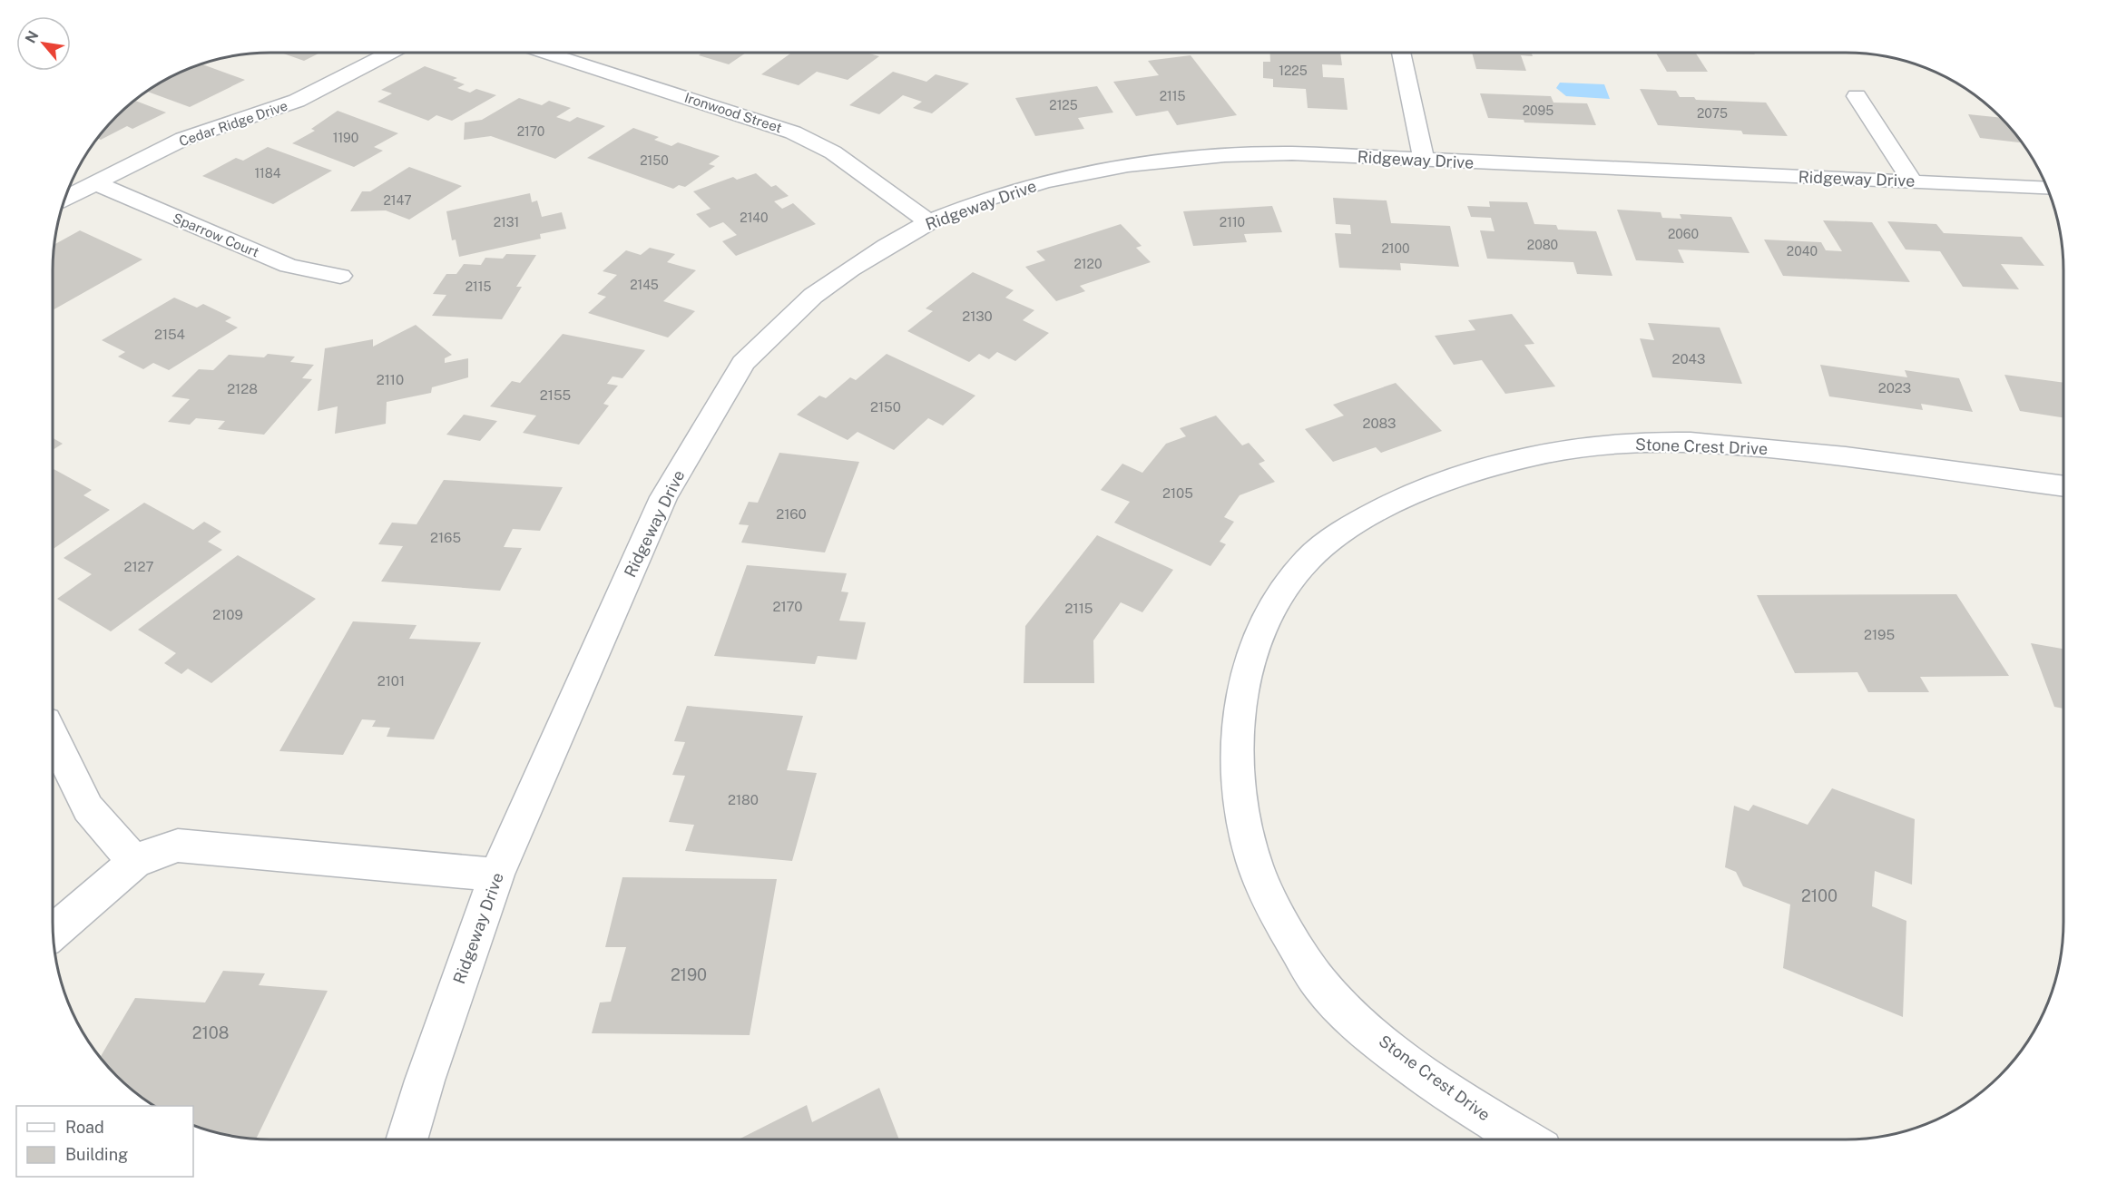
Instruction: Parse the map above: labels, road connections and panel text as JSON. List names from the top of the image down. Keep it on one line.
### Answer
{"streets":{"street":["Ironwood Street","Cedar Ridge Drive","Ridgeway Drive","Sparrow Court","Stone Crest Drive"]},"crossings":[["Ironwood Street","Ridgeway Drive"],["Cedar Ridge Drive","Sparrow Court"]],"house_numbers":["1225","2115","2125","2095","2075","2170","1190","2150","1184","2147","2140","2131","2110","2060","2080","2100","2040","2120","2145","2115","2130","2154","2043","2110","2023","2128","2155","2150","2083","2105","2160","2165","2127","2170","2115","2109","2195","2101","2180","2100","2190","2108"],"legend":["Road","Building"],"north":"top left"}
